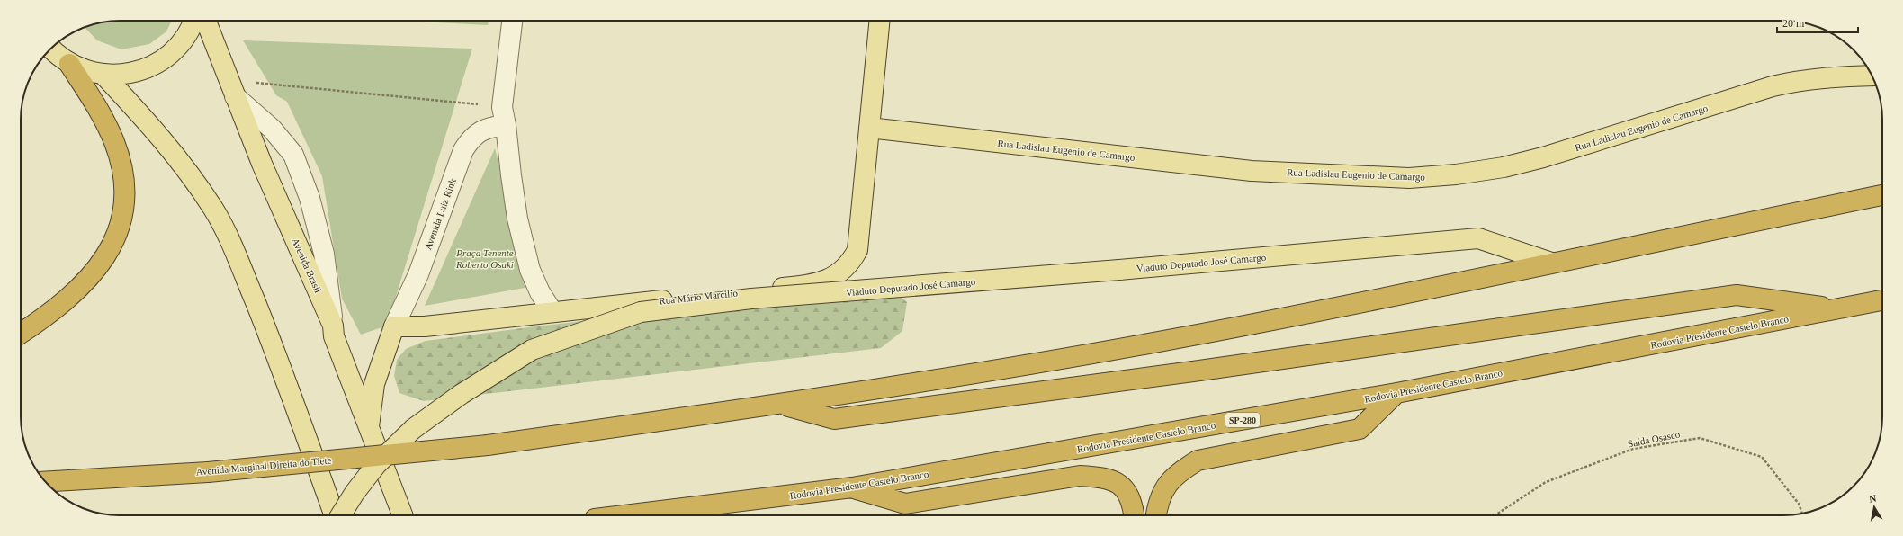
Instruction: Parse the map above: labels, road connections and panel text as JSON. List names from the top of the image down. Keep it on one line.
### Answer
{"streets":{"highway":["Rodovia Presidente Castelo Branco","SP-280","Avenida Marginal Direita do Tiete"],"main road":["Rua Ladislau Eugenio de Camargo","Viaduto Deputado José Camargo","Avenida Brasil","Rua Mário Marcilio"],"street":["Avenida Luiz Rink"],"path":["Saída Osasco"]},"crossings":[["Rua Ladislau Eugenio de Camargo","Rua Mário Marcilio"],["Avenida Luiz Rink","Rua Mário Marcilio"],["Viaduto Deputado José Camargo","Avenida Marginal Direita do Tiete"]],"parks":["Praça Tenente Roberto Osaki"],"scale_bar":"20 m","north":"top"}
